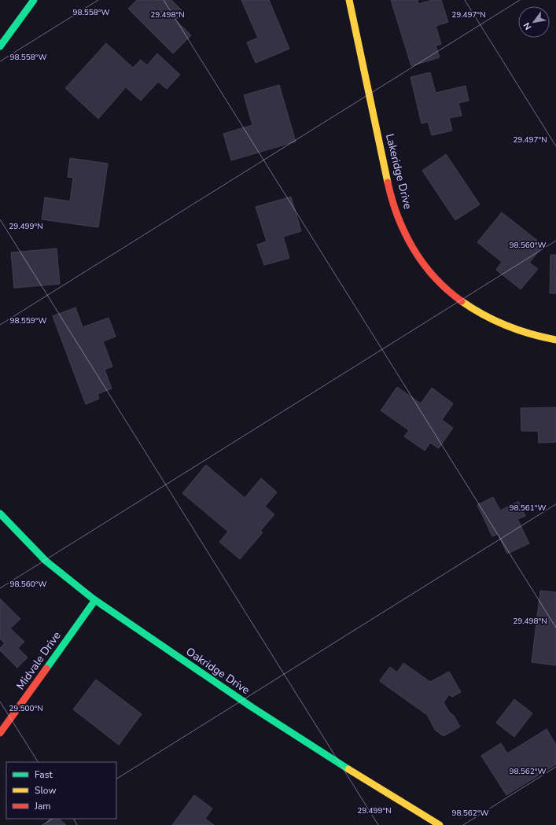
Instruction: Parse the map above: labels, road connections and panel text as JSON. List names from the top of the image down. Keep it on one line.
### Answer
{"streets":{"street":["Lakeridge Drive","Midvale Drive","Oakridge Drive"]},"crossings":[["Midvale Drive","Oakridge Drive"]],"legend":["Fast","Slow","Jam"],"north":"bottom left","coordinates":["98.558°W","29.498°N","29.497°N","29.499°N","98.560°W","98.559°W","98.561°W","29.500°N","98.562°W"]}
